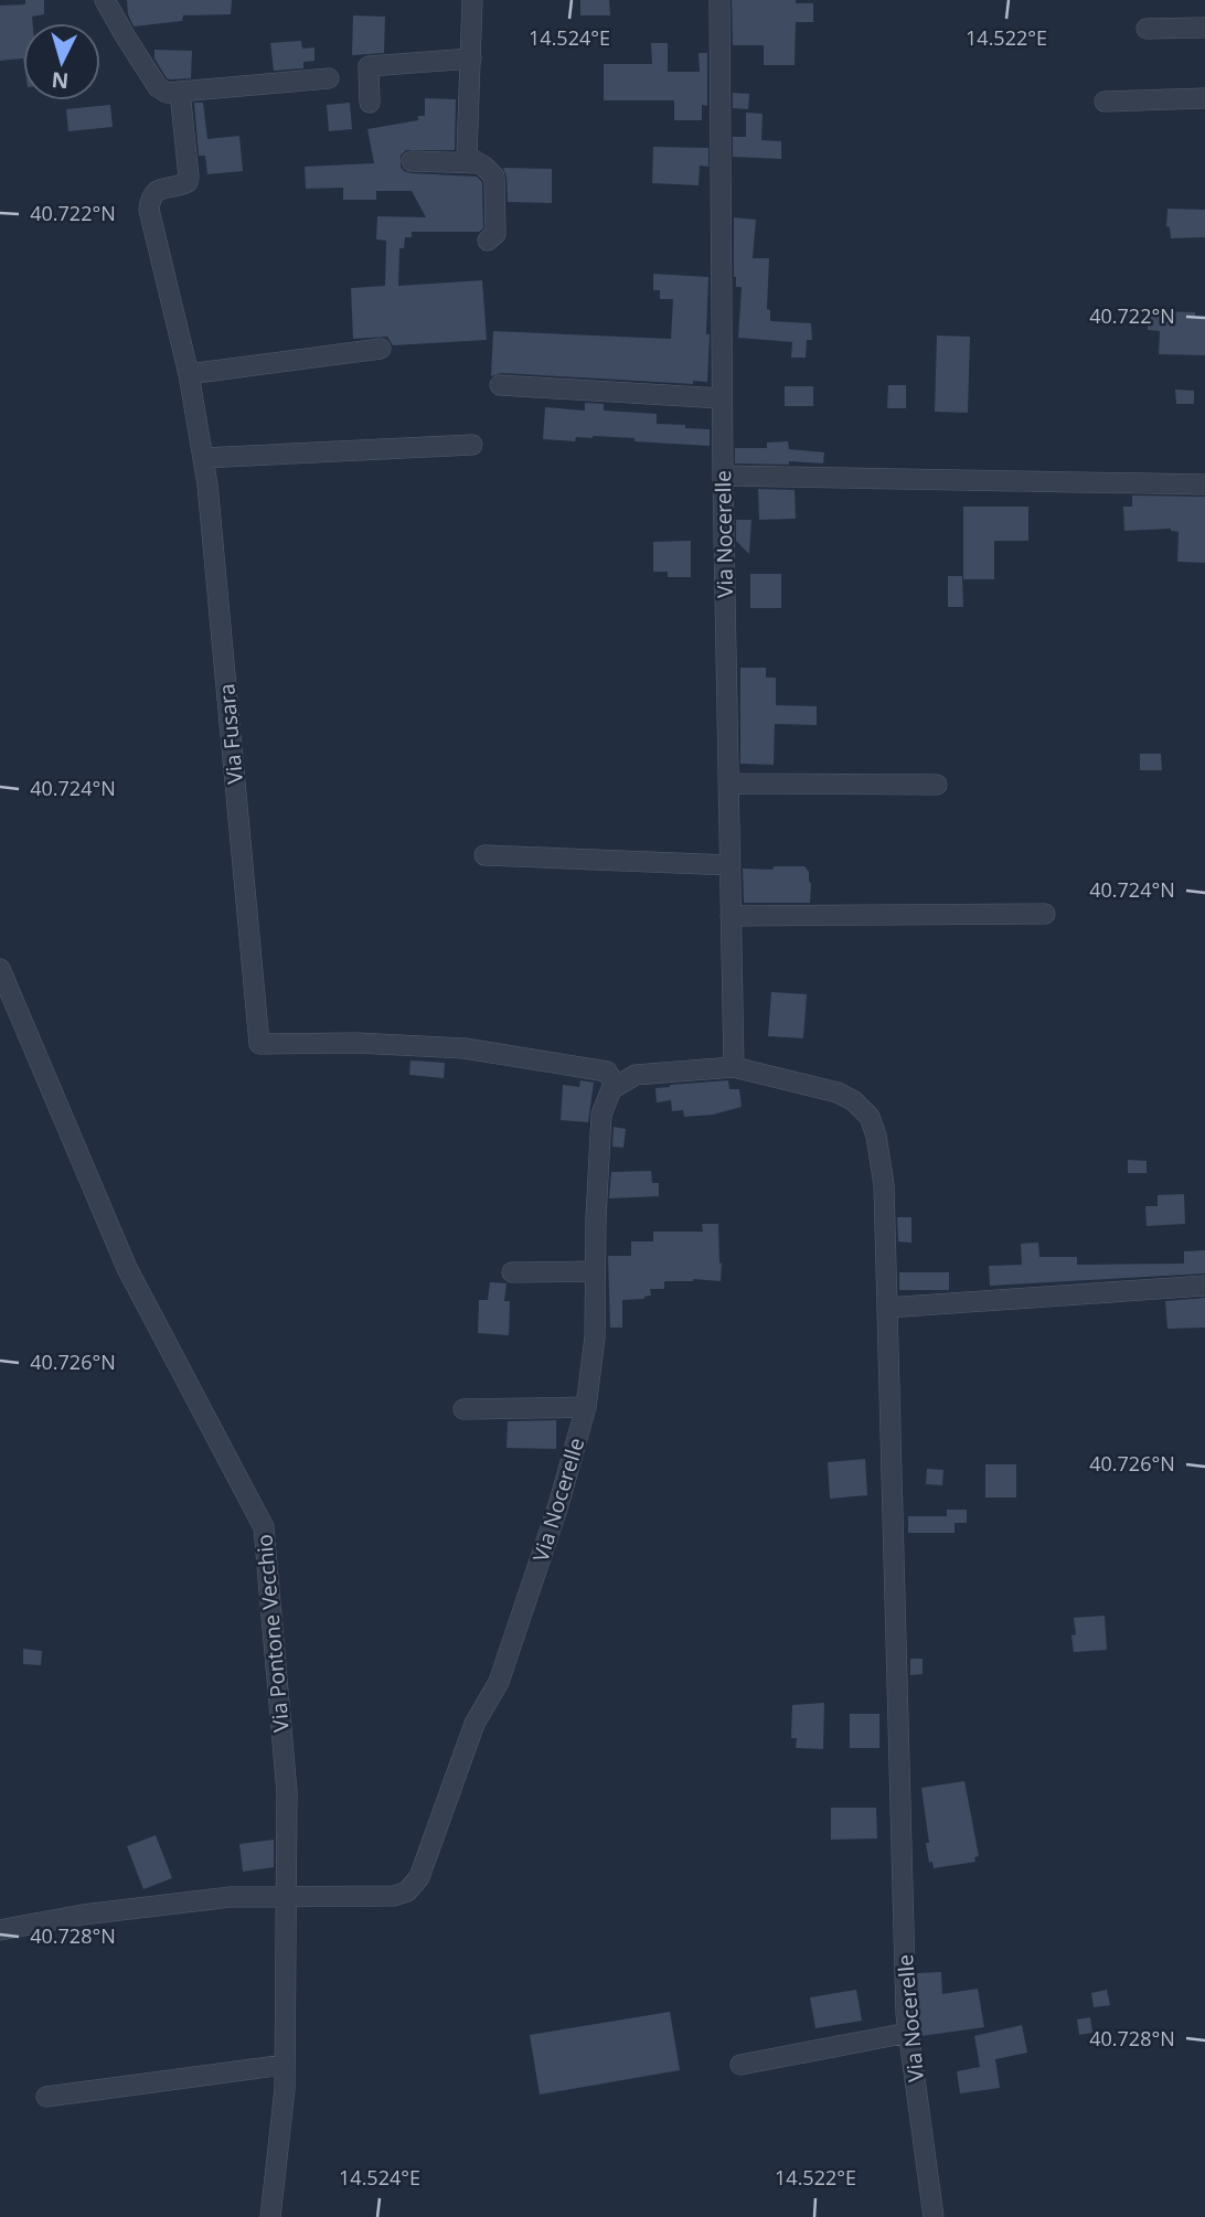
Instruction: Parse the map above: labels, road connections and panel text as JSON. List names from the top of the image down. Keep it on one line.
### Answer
{"streets":{"street":["Via Nocerelle","Via Fusara","Via Pontone Vecchio"]},"crossings":[["Via Nocerelle","Via Fusara"],["Via Nocerelle","Via Pontone Vecchio"]],"north":"bottom","coordinates":["14.524°E","14.522°E","40.722°N","40.724°N","40.726°N","40.728°N"]}
